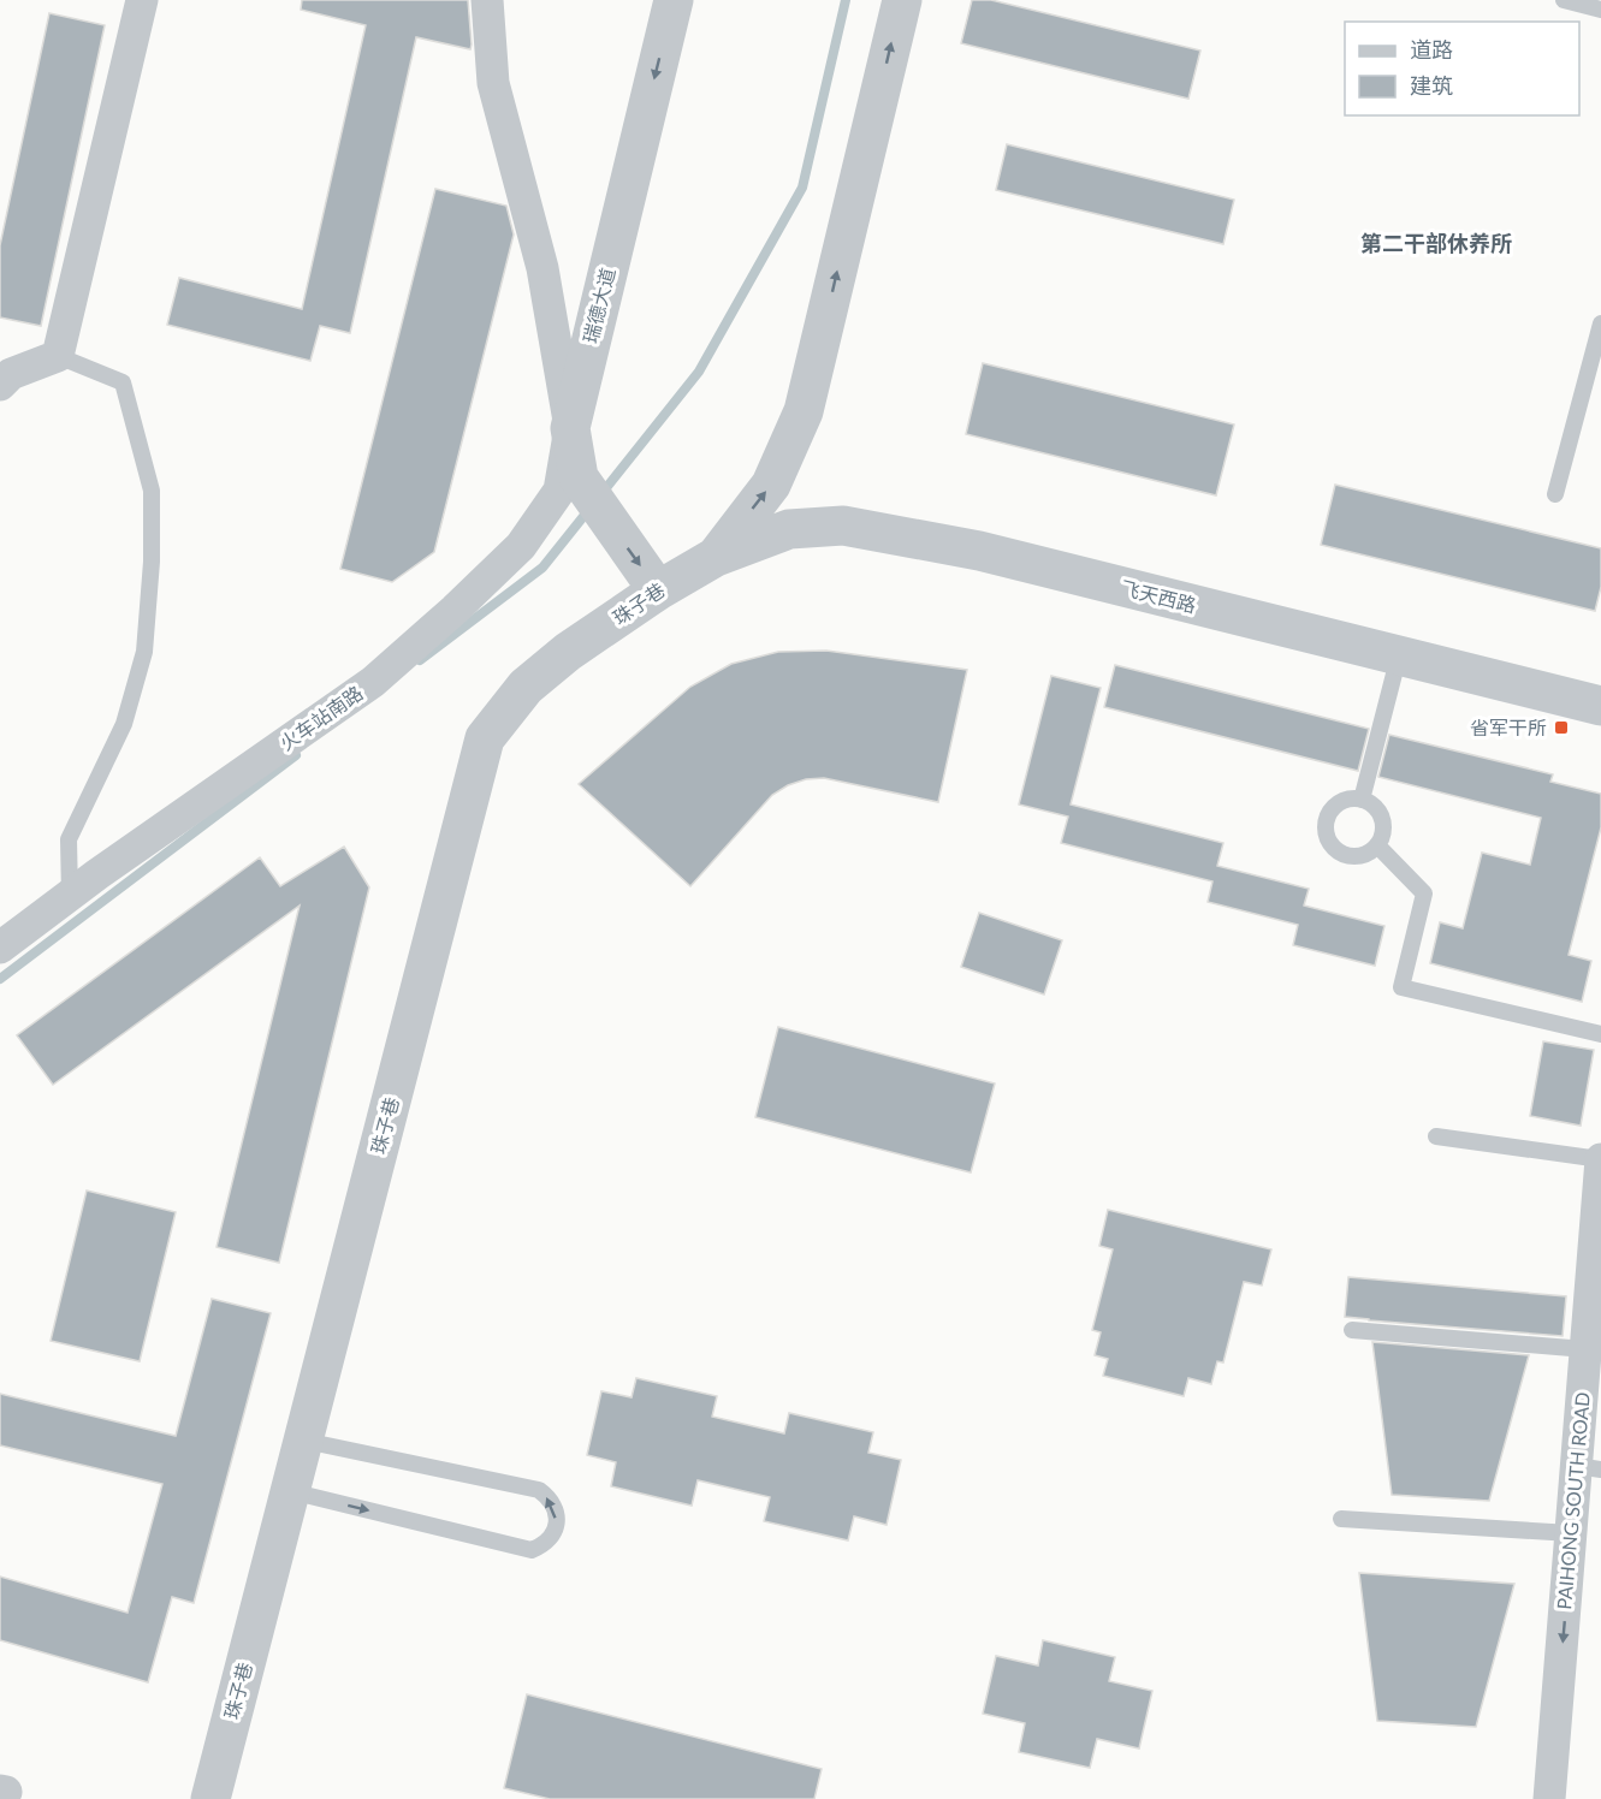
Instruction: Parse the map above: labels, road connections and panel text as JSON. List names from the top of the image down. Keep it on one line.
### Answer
{"streets":{"street":["瑞德大道","飞天西路","珠子巷","火车站南路","PAIHONG SOUTH ROAD"]},"crossings":[["瑞德大道","珠子巷"],["瑞德大道","火车站南路"],["飞天西路","珠子巷"]],"one_way":["PAIHONG SOUTH ROAD"],"districts":["第二干部休养所"],"places":{"transit":["省军干所"]},"legend":["道路","建筑"]}
